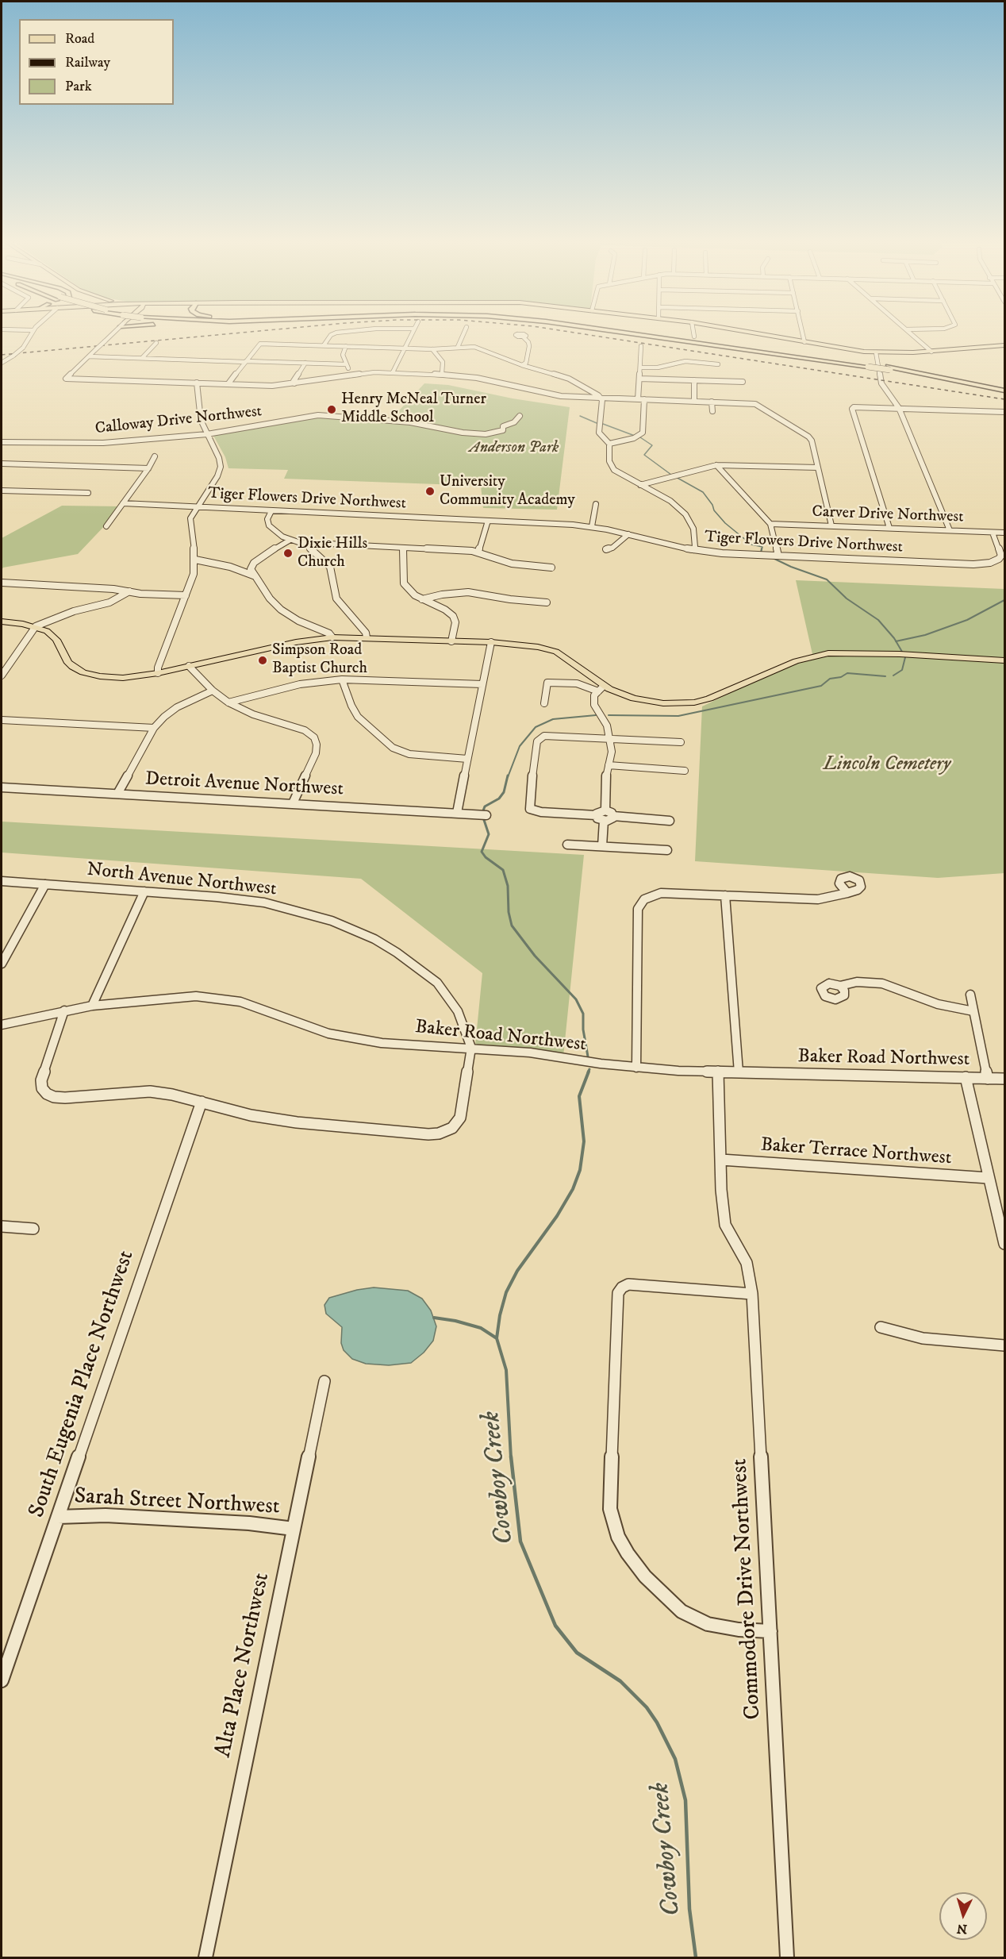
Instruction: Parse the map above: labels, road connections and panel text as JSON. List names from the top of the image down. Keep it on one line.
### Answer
{"streets":{"street":["Calloway Drive Northwest","Tiger Flowers Drive Northwest","Carver Drive Northwest","Detroit Avenue Northwest","North Avenue Northwest","Baker Road Northwest","Baker Terrace Northwest","South Eugenia Place Northwest","Sarah Street Northwest","Commodore Drive Northwest","Alta Place Northwest"]},"crossings":[["Tiger Flowers Drive Northwest","Carver Drive Northwest"],["North Avenue Northwest","Baker Road Northwest"],["Baker Terrace Northwest","Commodore Drive Northwest"],["South Eugenia Place Northwest","Sarah Street Northwest"],["Sarah Street Northwest","Alta Place Northwest"]],"water":["Cowboy Creek"],"parks":["Anderson Park","Lincoln Cemetery"],"places":["Henry McNeal Turner Middle School","University Community Academy","Dixie Hills Church","Simpson Road Baptist Church"],"legend":["Road","Railway","Park"],"north":"bottom"}
